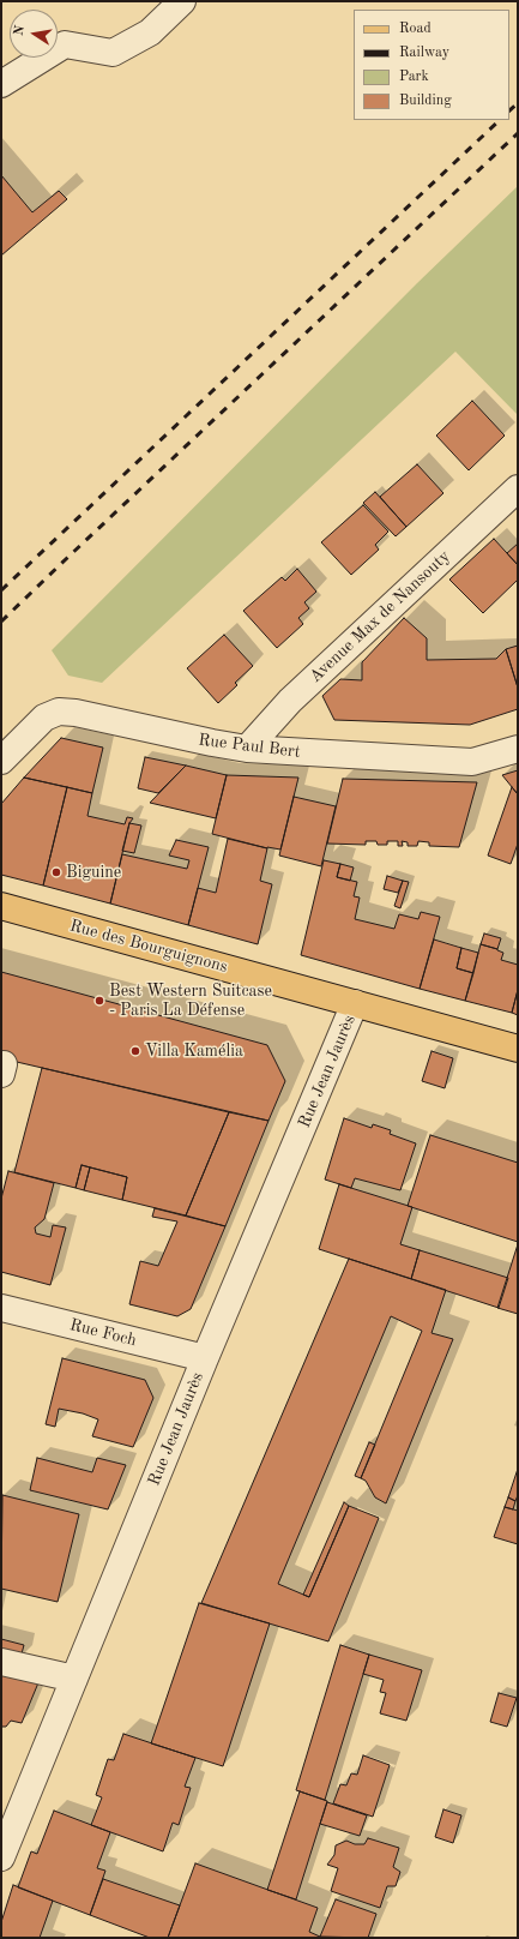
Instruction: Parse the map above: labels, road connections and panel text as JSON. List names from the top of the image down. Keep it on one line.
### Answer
{"streets":{"main road":["Rue des Bourguignons"],"street":["Avenue Max de Nansouty","Rue Paul Bert","Rue Jean Jaurès","Rue Foch"]},"crossings":[["Avenue Max de Nansouty","Rue Paul Bert"],["Rue des Bourguignons","Rue Jean Jaurès"],["Rue Jean Jaurès","Rue Foch"]],"places":["Biguine","Best Western Suitcase - Paris La Défense","Villa Kamélia"],"legend":["Road","Railway","Park","Building"],"north":"left"}
